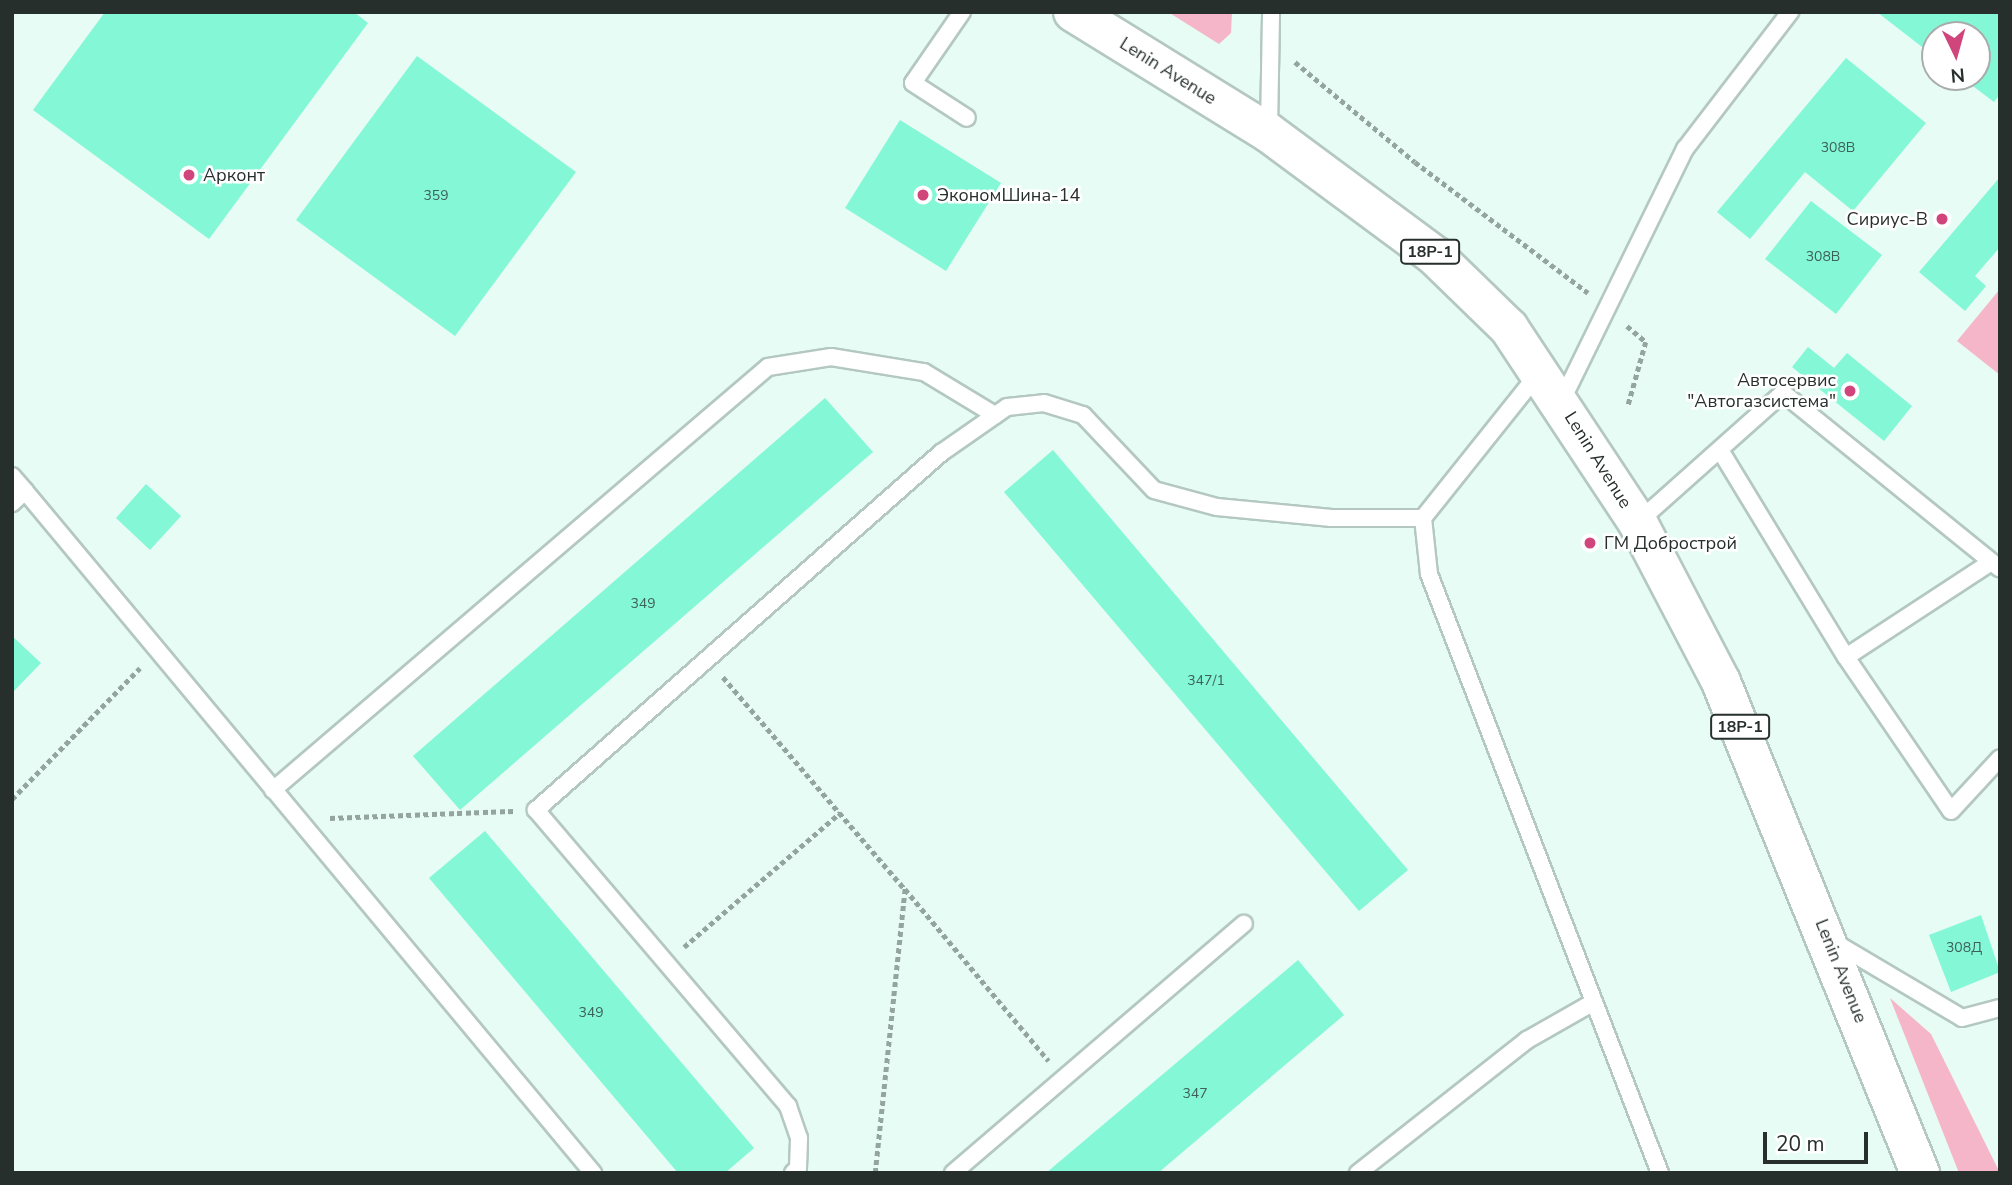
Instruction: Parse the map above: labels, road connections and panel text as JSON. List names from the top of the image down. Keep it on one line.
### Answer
{"streets":{"main road":["Lenin Avenue","18Р-1"]},"places":["Арконт","ЭкономШина-14","Сириус-В","Автосервис \"Автогазсистема\"","ГМ Добрострой"],"house_numbers":["308В","359","308В","349","347/1","308Д","349","347"],"scale_bar":"20 m","north":"bottom"}
